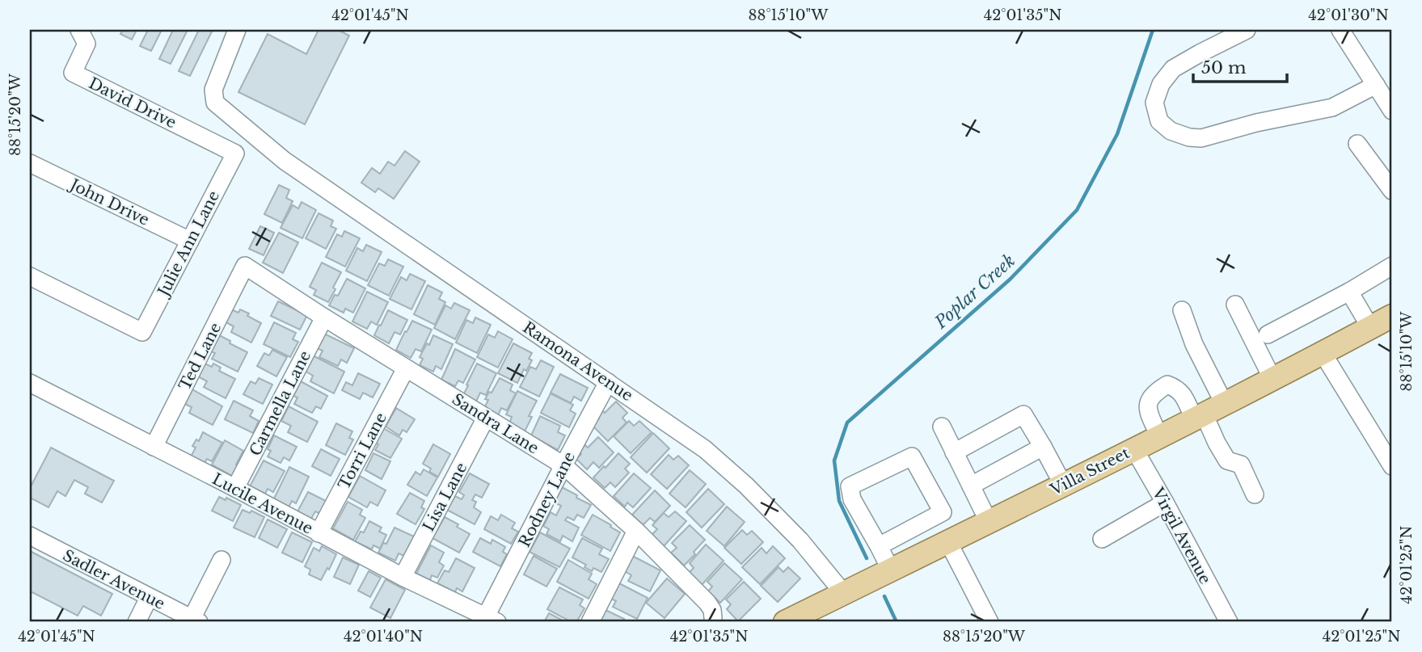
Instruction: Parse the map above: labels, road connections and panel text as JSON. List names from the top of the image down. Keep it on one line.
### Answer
{"streets":{"main road":["Villa Street"],"street":["David Drive","John Drive","Julie Ann Lane","Ted Lane","Ramona Avenue","Carmella Lane","Sandra Lane","Torri Lane","Lisa Lane","Rodney Lane","Lucile Avenue","Virgil Avenue","Sadler Avenue"]},"crossings":[["David Drive","Julie Ann Lane"],["John Drive","Julie Ann Lane"],["Ted Lane","Sandra Lane"],["Ted Lane","Lucile Avenue"],["Ramona Avenue","Villa Street"],["Ramona Avenue","Rodney Lane"],["Carmella Lane","Sandra Lane"],["Carmella Lane","Lucile Avenue"],["Sandra Lane","Torri Lane"],["Sandra Lane","Lisa Lane"],["Sandra Lane","Rodney Lane"],["Torri Lane","Lucile Avenue"],["Villa Street","Virgil Avenue"],["Lisa Lane","Lucile Avenue"],["Rodney Lane","Lucile Avenue"]],"water":["Poplar Creek"],"scale_bar":"50 m","coordinates":["42°01'45\"N","88°15'10\"W","42°01'35\"N","42°01'30\"N","88°15'20\"W","42°01'25\"N","42°01'40\"N"]}
